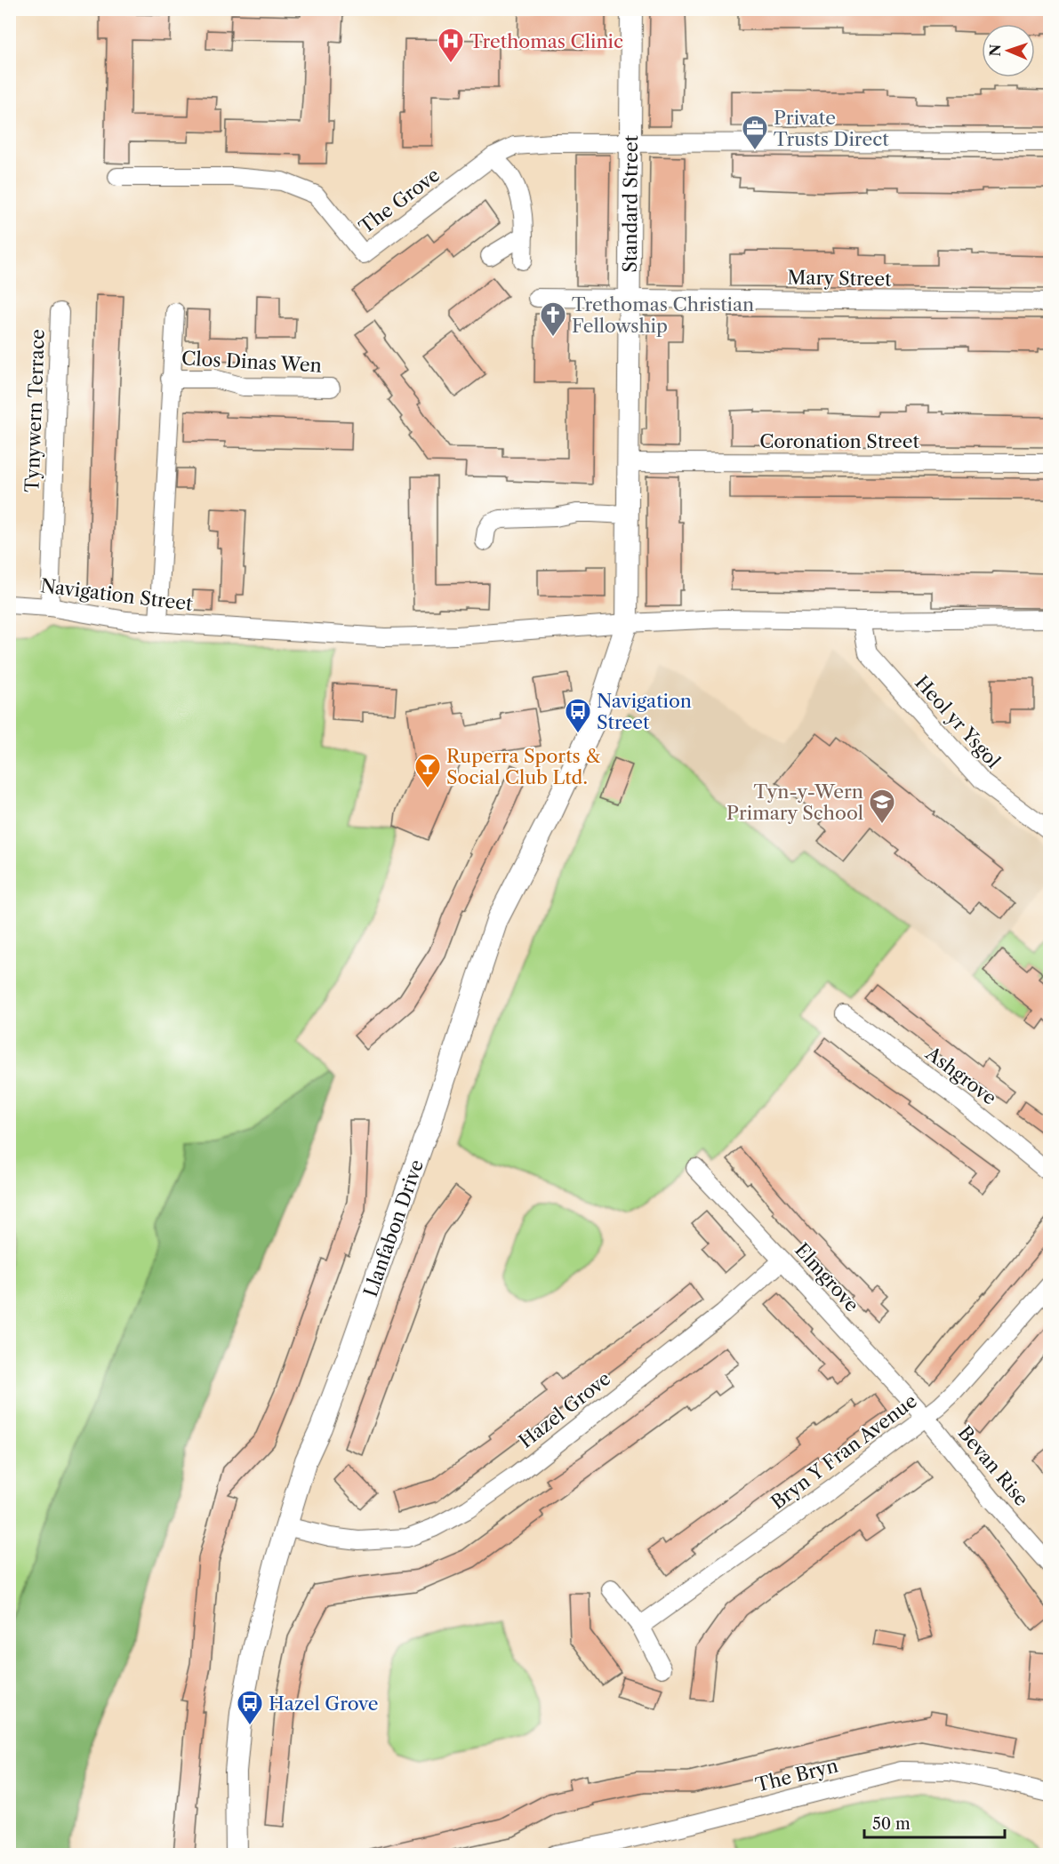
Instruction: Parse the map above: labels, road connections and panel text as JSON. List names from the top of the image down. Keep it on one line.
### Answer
{"streets":{"street":["The Grove","Standard Street","Mary Street","Clos Dinas Wen","Tynywern Terrace","Coronation Street","Navigation Street","Heol yr Ysgol","Ashgrove","Llanfabon Drive","Elmgrove","Hazel Grove","Bryn Y Fran Avenue","Bevan Rise","The Bryn"]},"crossings":[["The Grove","Standard Street"],["Standard Street","Mary Street"],["Standard Street","Coronation Street"],["Standard Street","Navigation Street"],["Standard Street","Llanfabon Drive"],["Tynywern Terrace","Navigation Street"],["Navigation Street","Heol yr Ysgol"],["Navigation Street","Llanfabon Drive"],["Llanfabon Drive","Hazel Grove"],["Elmgrove","Hazel Grove"],["Elmgrove","Bryn Y Fran Avenue"],["Elmgrove","Bevan Rise"],["Bryn Y Fran Avenue","Bevan Rise"]],"places":{"hospital":["Trethomas Clinic"],"office":["Private Trusts Direct"],"church":["Trethomas Christian Fellowship"],"bus stop":["Navigation Street","Hazel Grove"],"bar":["Ruperra Sports & Social Club Ltd."],"school or university":["Tyn-y-Wern Primary School"]},"scale_bar":"50 m","north":"left"}
